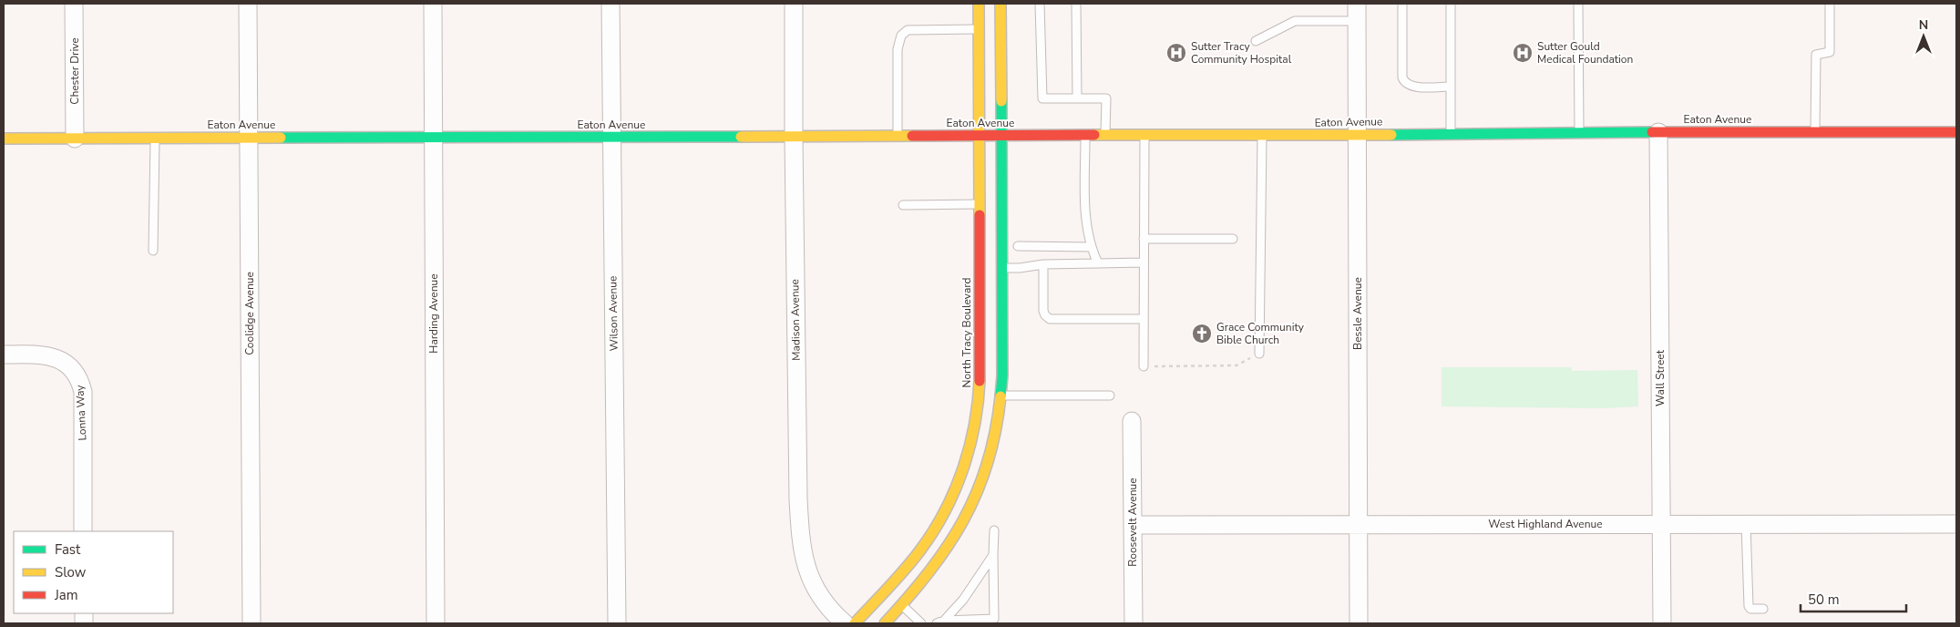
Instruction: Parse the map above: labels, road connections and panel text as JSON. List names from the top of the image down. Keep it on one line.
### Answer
{"streets":{"street":["Chester Drive","Eaton Avenue","Coolidge Avenue","Harding Avenue","Wilson Avenue","Bessle Avenue","Madison Avenue","North Tracy Boulevard","Wall Street","Lonna Way","Roosevelt Avenue","West Highland Avenue"]},"crossings":[["Chester Drive","Eaton Avenue"],["Eaton Avenue","Coolidge Avenue"],["Eaton Avenue","Harding Avenue"],["Eaton Avenue","Wilson Avenue"],["Eaton Avenue","Bessle Avenue"],["Eaton Avenue","Madison Avenue"],["Eaton Avenue","North Tracy Boulevard"],["Eaton Avenue","Wall Street"],["Bessle Avenue","West Highland Avenue"],["Wall Street","West Highland Avenue"],["Roosevelt Avenue","West Highland Avenue"]],"places":{"hospital":["Sutter Tracy Community Hospital","Sutter Gould Medical Foundation"],"church":["Grace Community Bible Church"]},"legend":["Fast","Slow","Jam"],"scale_bar":"50 m","north":"top"}
